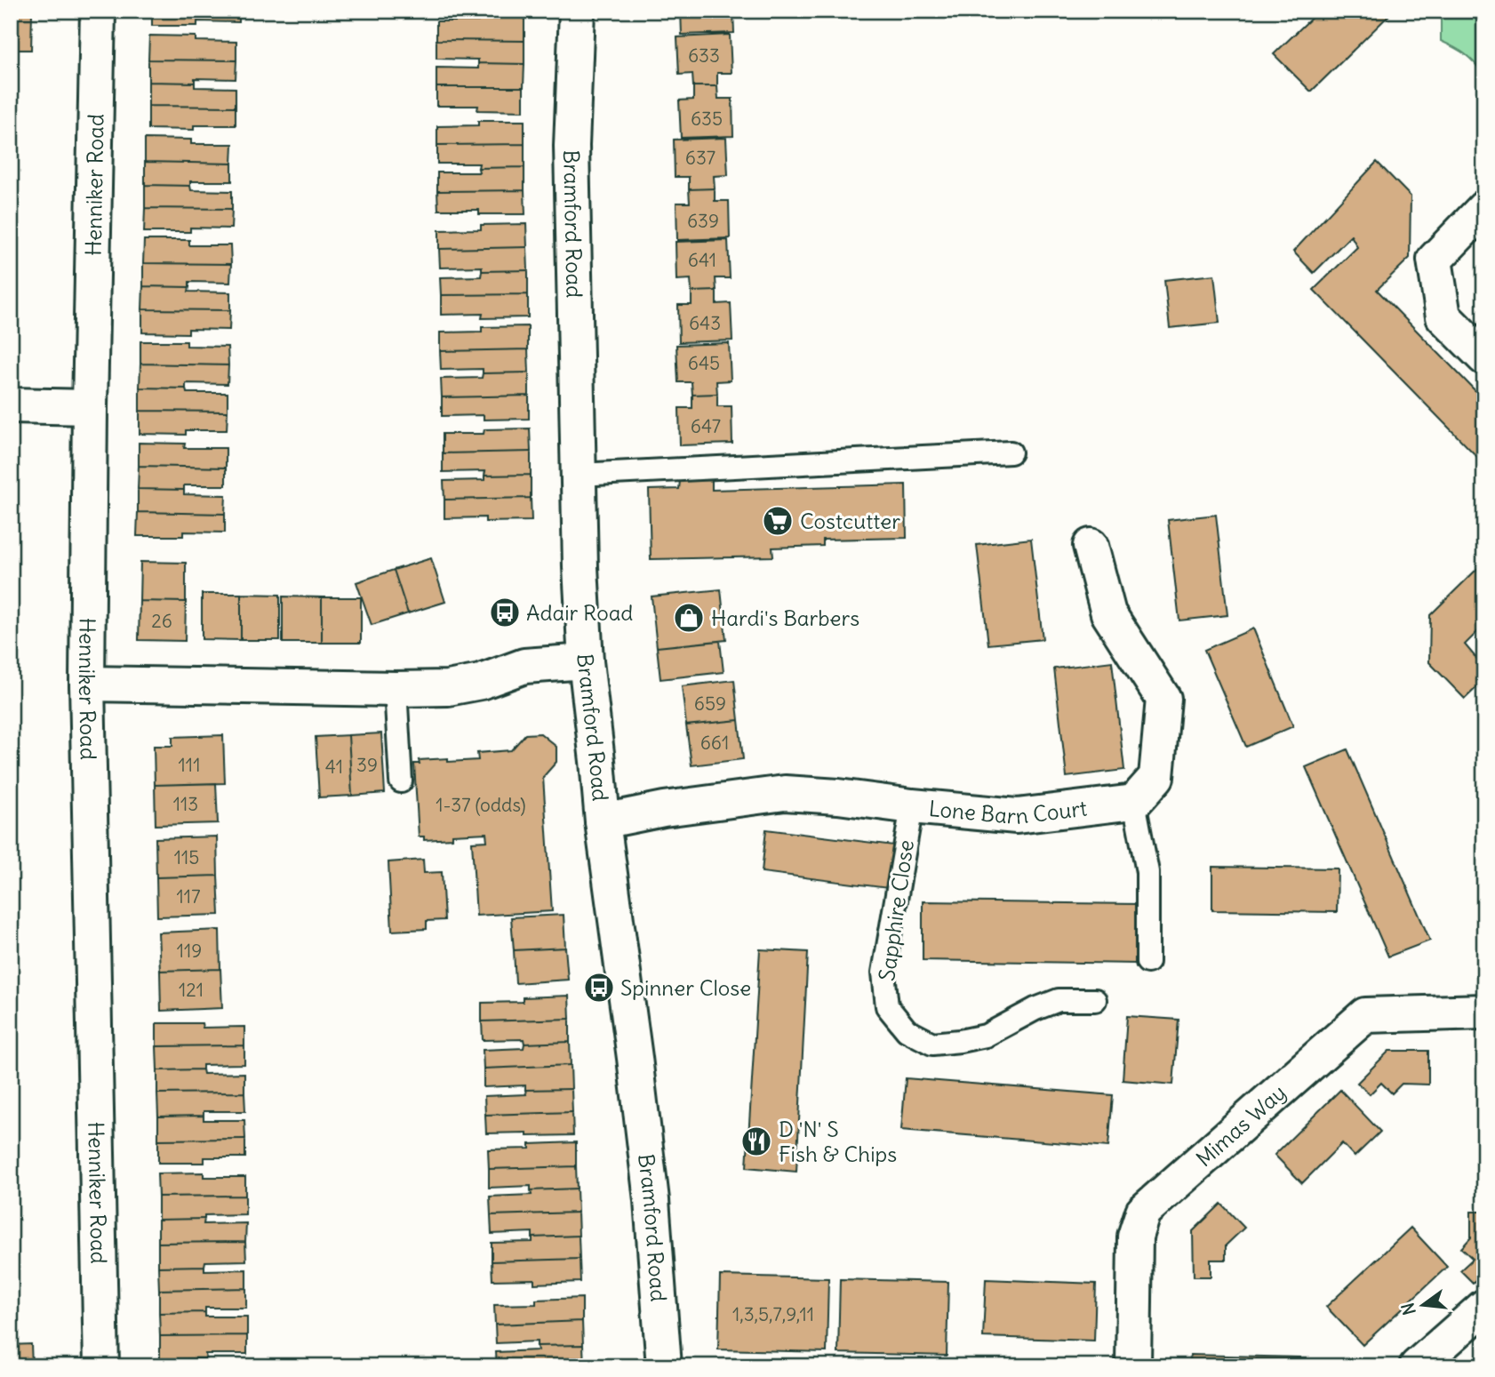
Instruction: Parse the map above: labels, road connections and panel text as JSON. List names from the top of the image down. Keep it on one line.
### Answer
{"streets":{"street":["Henniker Road","Bramford Road","Lone Barn Court","Mimas Way"],"lane":["Sapphire Close"]},"crossings":[["Bramford Road","Lone Barn Court"],["Lone Barn Court","Sapphire Close"]],"places":{"supermarket":["Costcutter"],"bus stop":["Adair Road","Spinner Close"],"shop":["Hardi's Barbers"],"restaurant":["D 'N' S Fish & Chips"]},"house_numbers":["633","635","637","639","641","643","645","647","26","659","661","111","39","41","113","1-37 (odds)","115","117","119","121","1,3,5,7,9,11"],"north":"left"}
